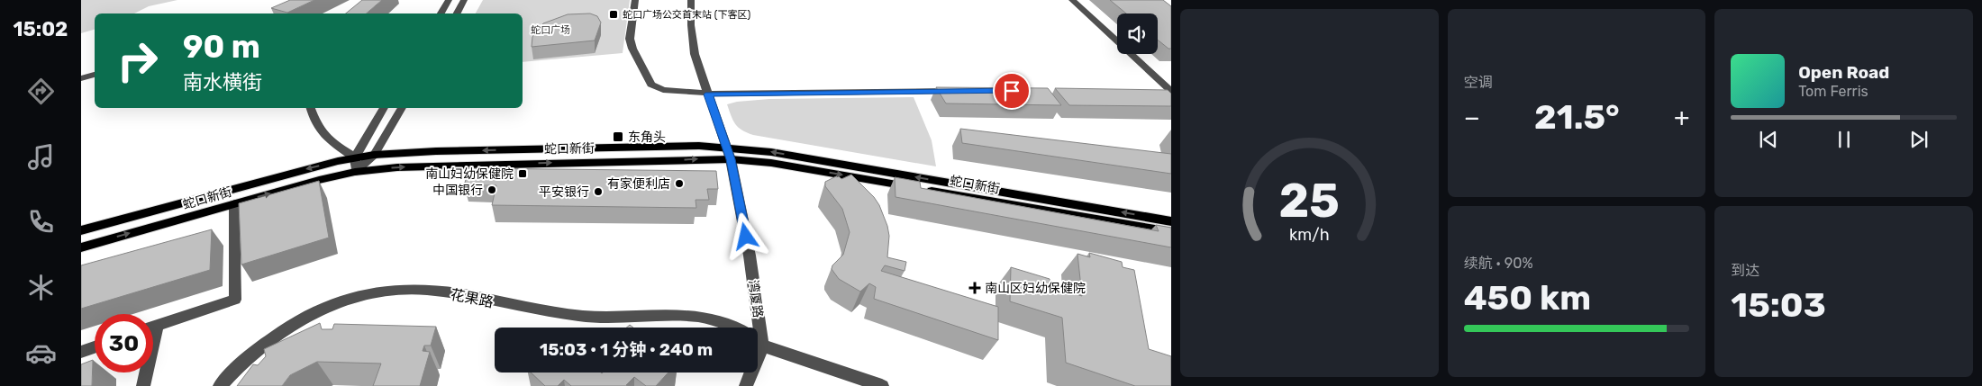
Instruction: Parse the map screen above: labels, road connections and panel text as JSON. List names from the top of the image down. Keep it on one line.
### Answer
{"streets":{"main road":["蛇口新街"],"street":["花果路","湾厦路"]},"crossings":[["蛇口新街","湾厦路"],["花果路","湾厦路"]],"parks":["蛇口广场"],"places":{"transit":["蛇口广场公交首末站 (下客区)","东角头","南山妇幼保健院"],"other":["有家便利店","中国银行","平安银行"],"health":["南山区妇幼保健院"]},"page":{"tabs":"15:02","tile":["空调",["续航 · 90%","450 km"],["到达","15:03"]],"turn":["90 m","南水横街"],"song":["Open Road","Tom Ferris"],"heat":["−","21.5°","+"],"limit":"30","trip":"15:03 · 1 分钟 · 240 m","gauge":["25","km/h"]}}
